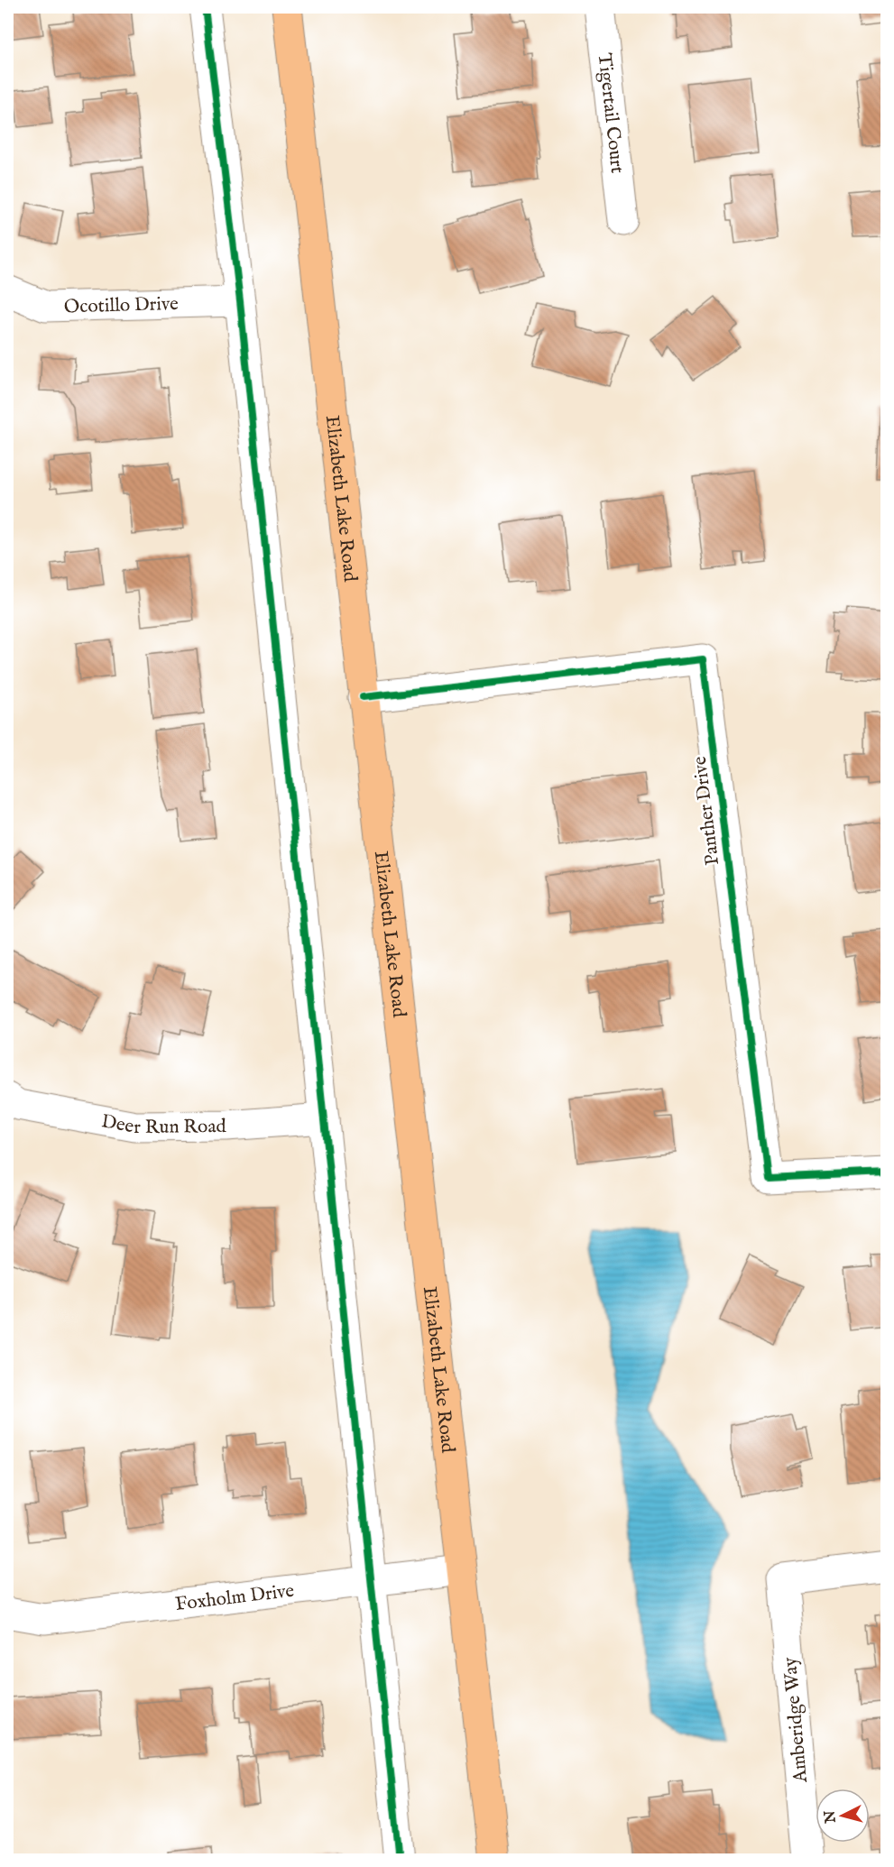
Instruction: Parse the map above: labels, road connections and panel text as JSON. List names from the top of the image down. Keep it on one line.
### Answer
{"streets":{"main road":["Elizabeth Lake Road"],"street":["Tigertail Court","Ocotillo Drive","Panther Drive","Deer Run Road","Foxholm Drive","Amberidge Way"]},"crossings":[["Elizabeth Lake Road","Panther Drive"],["Elizabeth Lake Road","Foxholm Drive"]],"north":"left"}
